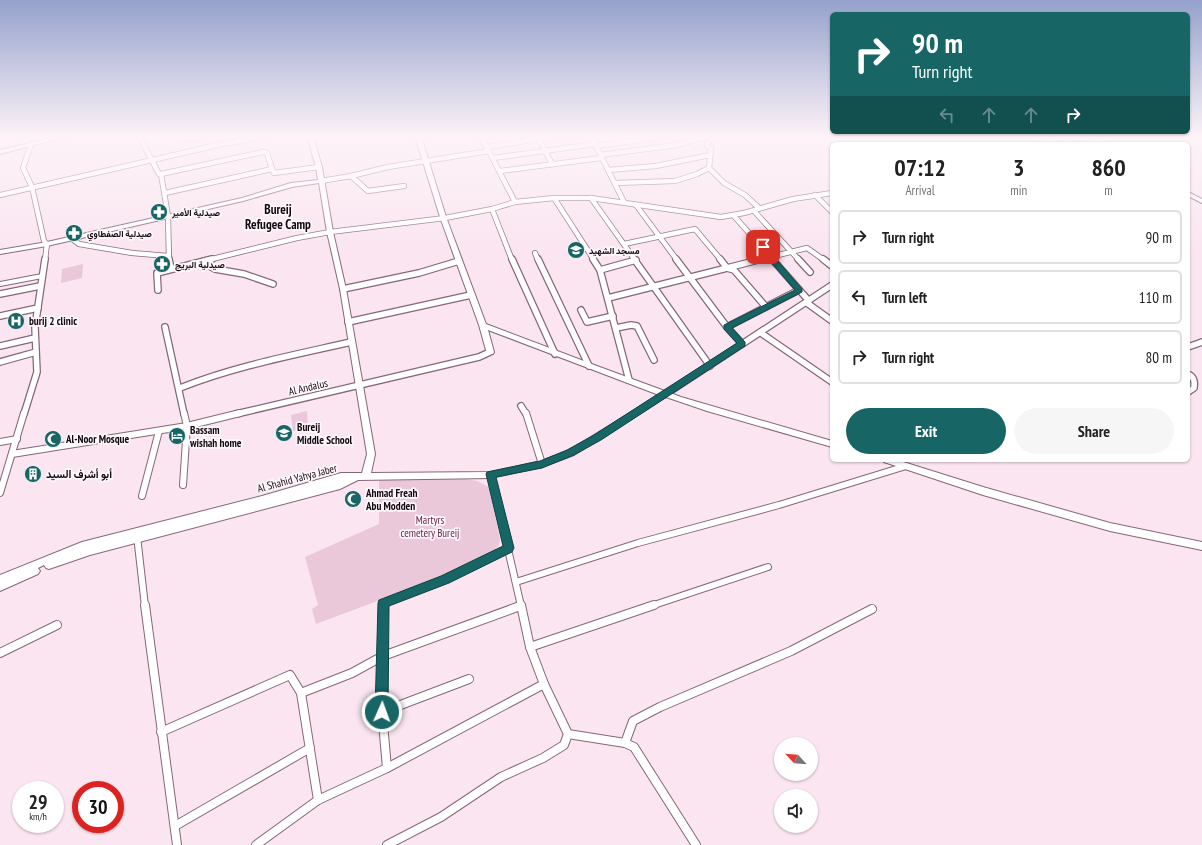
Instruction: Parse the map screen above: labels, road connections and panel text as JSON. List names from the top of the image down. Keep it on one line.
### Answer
{"streets":{"street":["Al Andalus","Al Shahid Yahya Jaber"]},"districts":["Bureij Refugee Camp"],"parks":["Martyrs cemetery Bureij"],"places":{"pharmacy":["صيدلية الأمير","صيدلية الصفطاوي","صيدلية البريج"],"school or university":["مسجد الشهيد","Bureij Middle School"],"hospital":["burij 2 clinic"],"hotel":["Bassam wishah home"],"mosque":["Al-Noor Mosque","Ahmad Freah Abu Modden"],"building":["أبو أشرف السيد"]},"north":"top left","page":{"turn":["90 m","Turn right"],"eta":["07:12","Arrival","3","min","860","m"],"list":[{"name":"Turn right","value":"90 m"},{"name":"Turn left","value":"110 m"},{"name":"Turn right","value":"80 m"}],"buttons":["Exit","Share"],"speed":"29 km/h","limit":"30"}}
